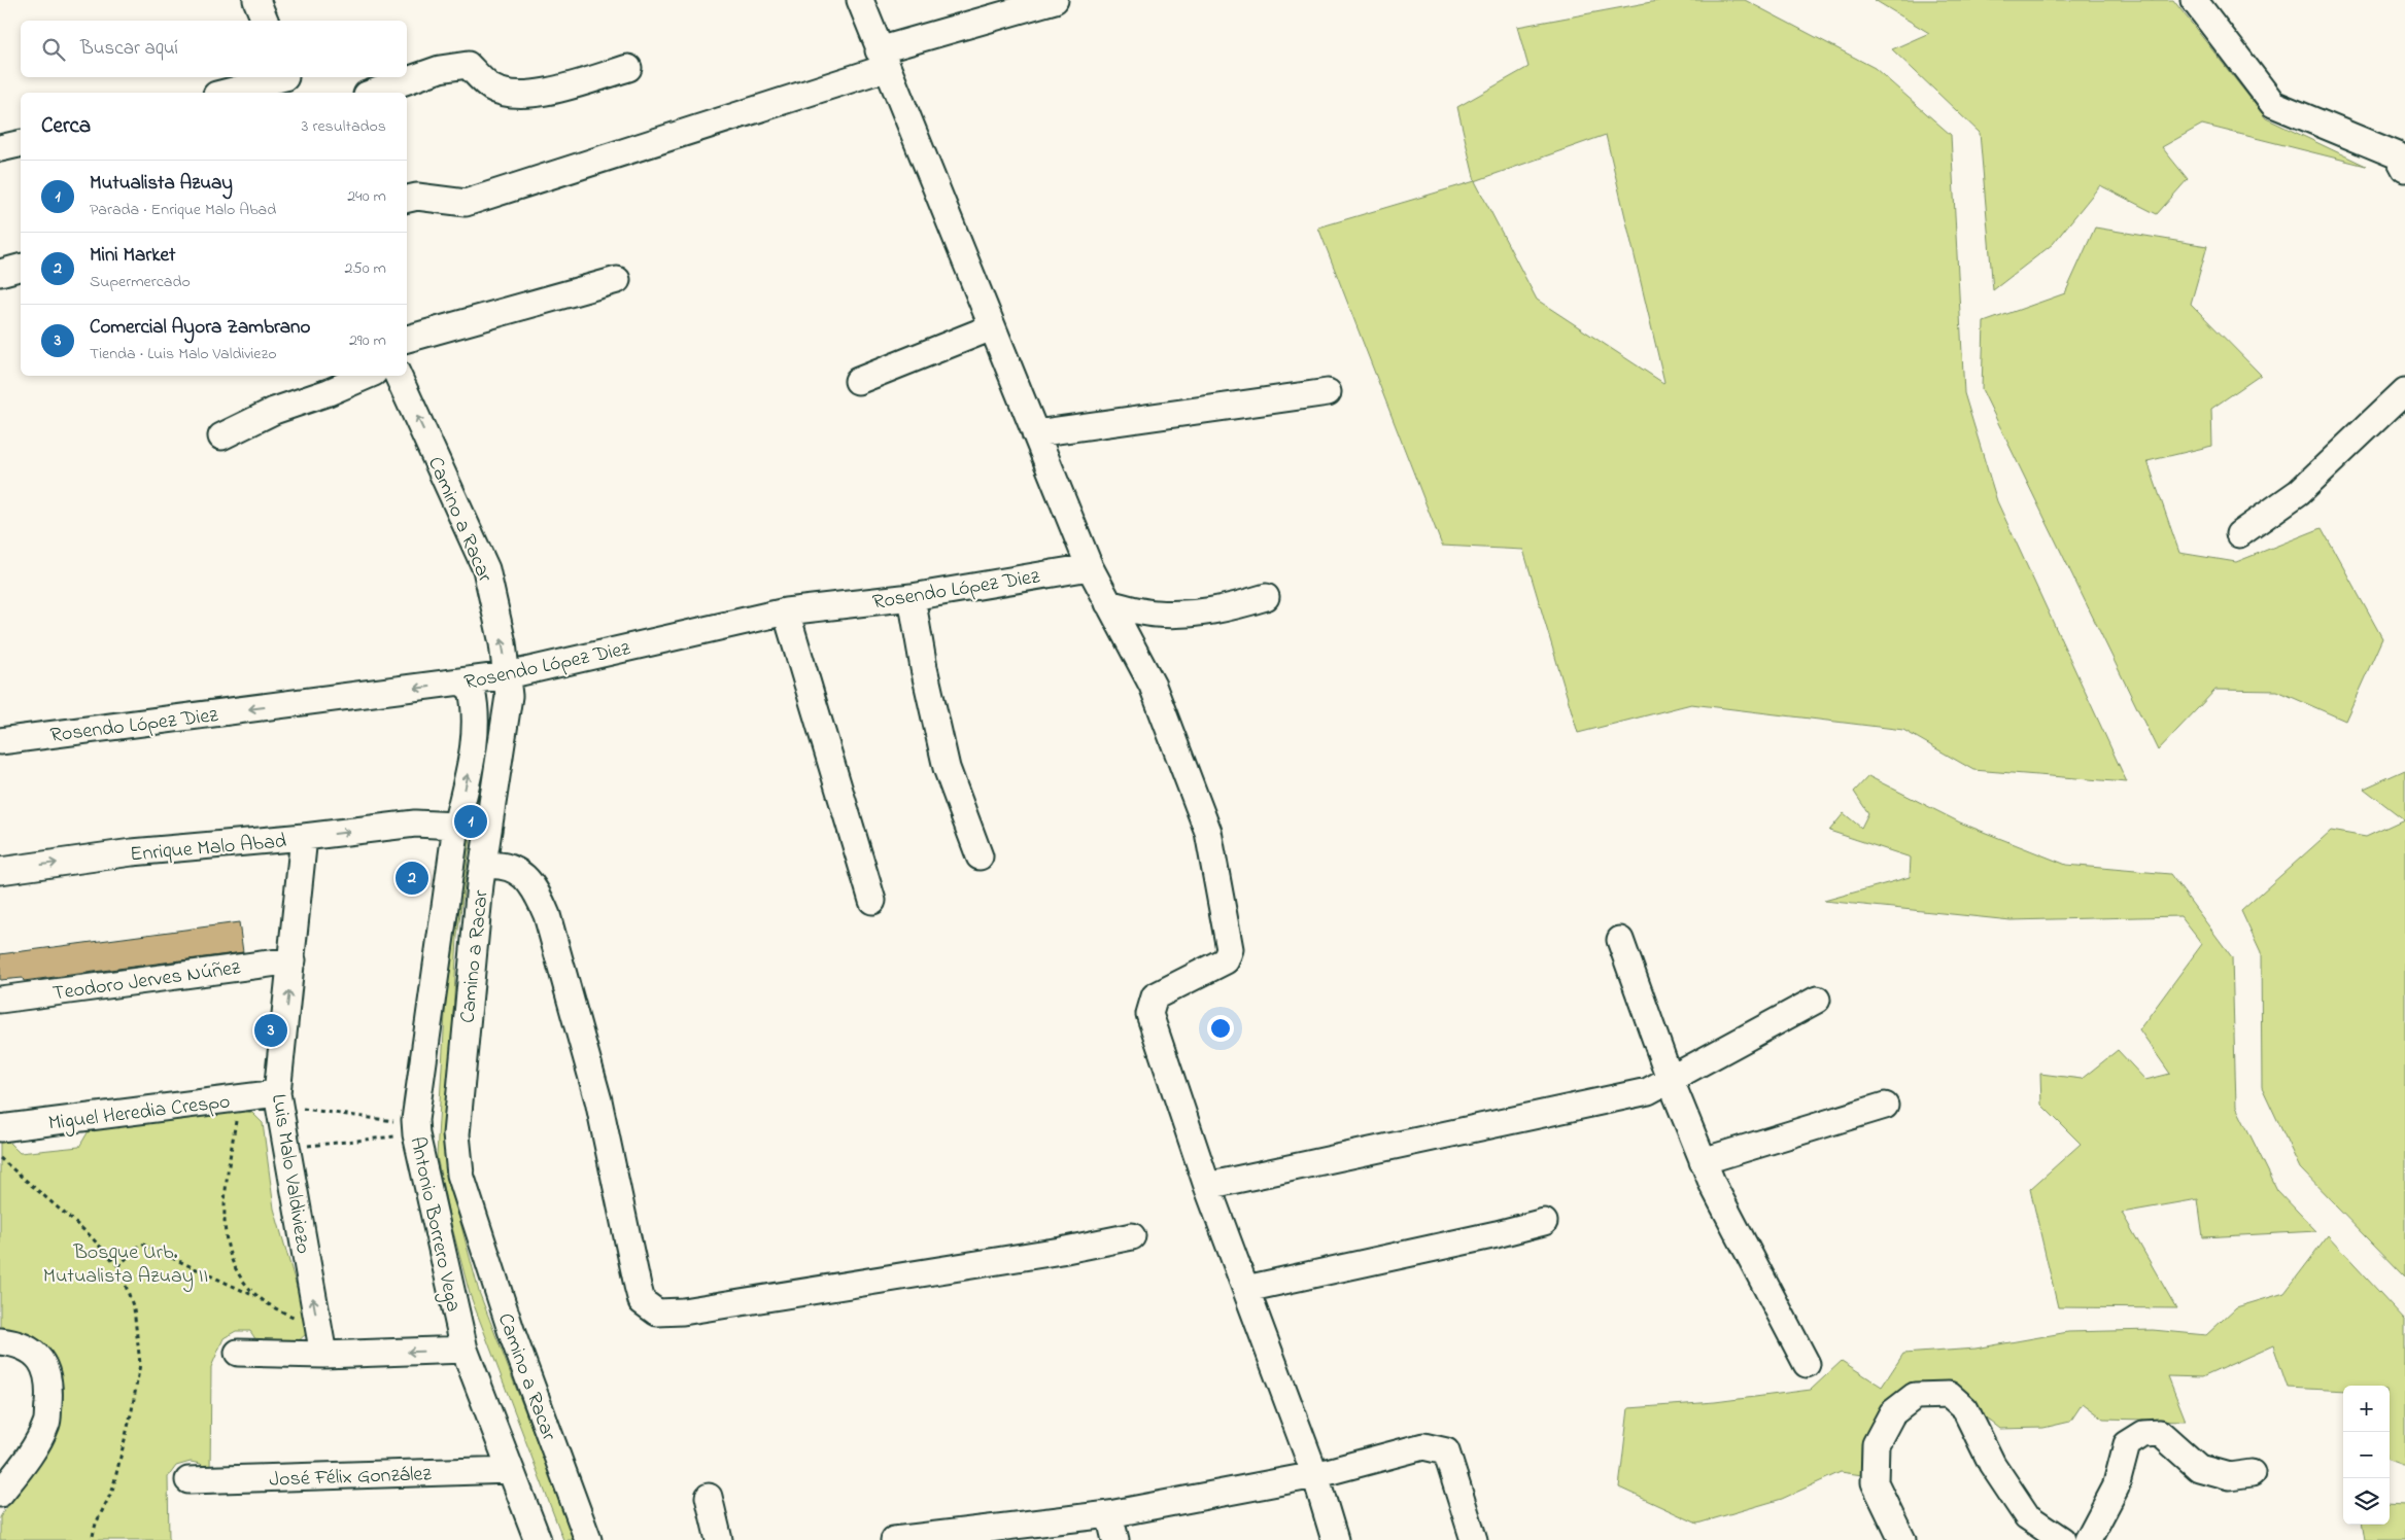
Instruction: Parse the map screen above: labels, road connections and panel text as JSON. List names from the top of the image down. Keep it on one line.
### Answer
{"streets":{"street":["Camino a Racar","Rosendo López Diez","Enrique Malo Abad","Teodoro Jerves Núñez","Miguel Heredia Crespo","Luis Malo Valdiviezo","Antonio Borrero Vega","José Félix González"]},"crossings":[["Camino a Racar","Rosendo López Diez"],["Rosendo López Diez","Antonio Borrero Vega"],["Enrique Malo Abad","Luis Malo Valdiviezo"],["Enrique Malo Abad","Antonio Borrero Vega"],["Teodoro Jerves Núñez","Luis Malo Valdiviezo"],["Miguel Heredia Crespo","Luis Malo Valdiviezo"],["Antonio Borrero Vega","José Félix González"]],"one_way":["Rosendo López Diez","Enrique Malo Abad","Luis Malo Valdiviezo"],"parks":["Bosque Urb. Mutualista Azuay II"],"page":{"search":"Buscar aquí","heading":["Cerca","3 resultados"],"list":[{"mark":"1","name":"Mutualista Azuay","note":"Parada · Enrique Malo Abad","value":"240 m"},{"mark":"2","name":"Mini Market","note":"Supermercado","value":"250 m"},{"mark":"3","name":"Comercial Ayora Zambrano","note":"Tienda · Luis Malo Valdiviezo","value":"290 m"}],"pins":["1","2","3"],"map_buttons":["+","−"]}}
